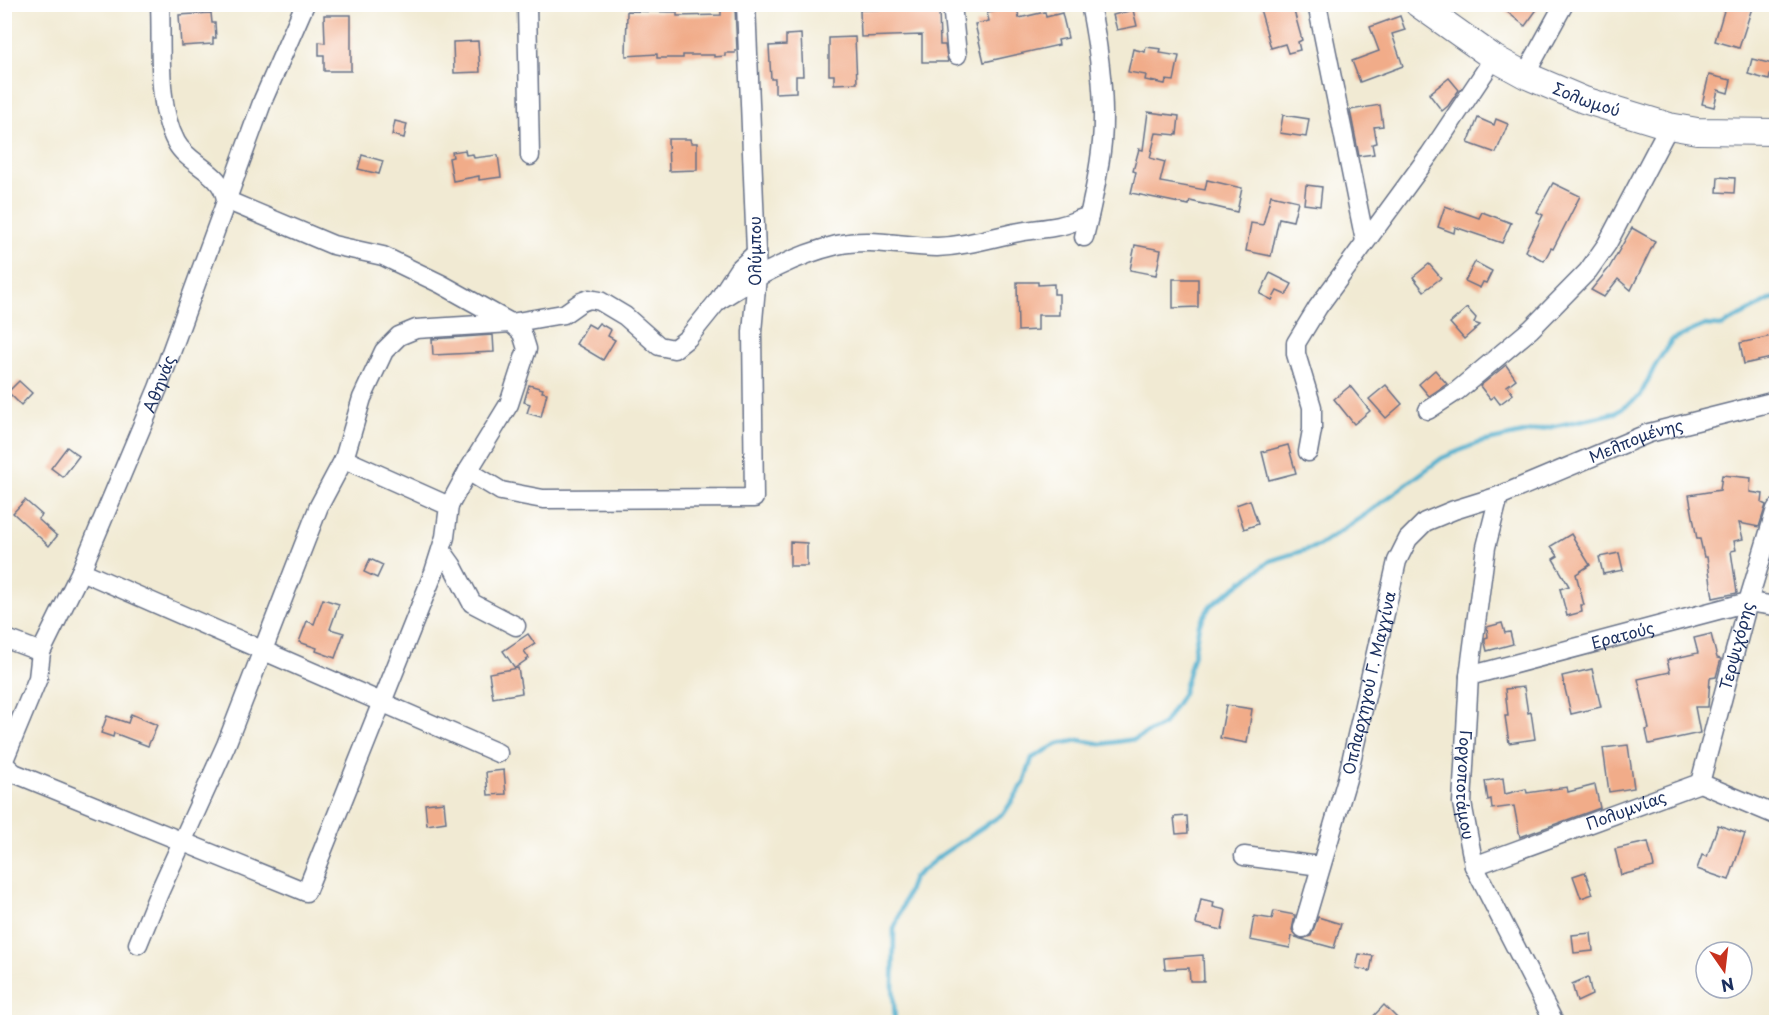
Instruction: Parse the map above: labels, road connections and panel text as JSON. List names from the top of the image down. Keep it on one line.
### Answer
{"streets":{"street":["Σολωμού","Ολύμπου","Αθηνάς","Μελπομένης","Ερατούς","Τερψιχόρης","Οπλαρχηγού Γ. Μαγγίνα","Γοργοποτάμου","Πολυμνίας"]},"crossings":[["Μελπομένης","Οπλαρχηγού Γ. Μαγγίνα"],["Μελπομένης","Γοργοποτάμου"],["Ερατούς","Τερψιχόρης"],["Ερατούς","Γοργοποτάμου"],["Τερψιχόρης","Πολυμνίας"],["Οπλαρχηγού Γ. Μαγγίνα","Γοργοποτάμου"],["Γοργοποτάμου","Πολυμνίας"]],"north":"bottom"}
